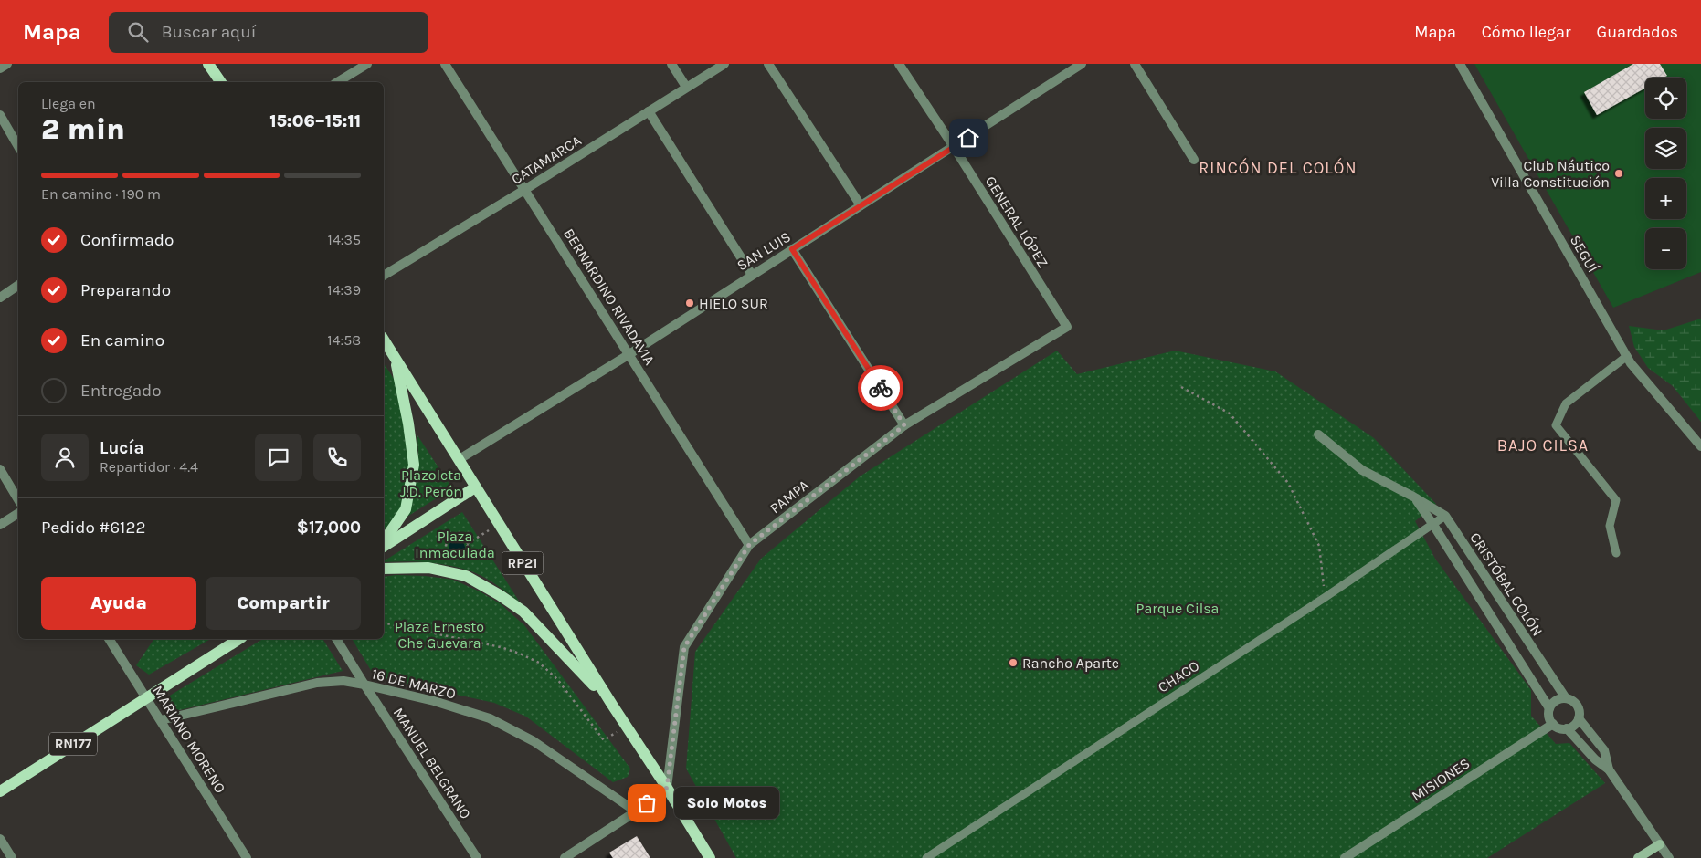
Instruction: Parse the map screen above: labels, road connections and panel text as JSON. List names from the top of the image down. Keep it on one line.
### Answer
{"streets":{"main road":["RP21","RN177"],"street":["CATAMARCA","GENERAL LÓPEZ","SAN LUIS","SEGUÍ","BERNARDINO RIVADAVIA","PAMPA","CRISTÓBAL COLÓN","16 DE MARZO","MARIANO MORENO","MANUEL BELGRANO","MISIONES"],"lane":["CHACO"]},"crossings":[["CATAMARCA","BERNARDINO RIVADAVIA"],["GENERAL LÓPEZ","SAN LUIS"],["GENERAL LÓPEZ","PAMPA"],["SAN LUIS","BERNARDINO RIVADAVIA"],["SAN LUIS","RP21"],["BERNARDINO RIVADAVIA","PAMPA"],["PAMPA","RP21"],["CRISTÓBAL COLÓN","CHACO"],["CRISTÓBAL COLÓN","MISIONES"],["16 DE MARZO","MARIANO MORENO"],["16 DE MARZO","MANUEL BELGRANO"],["MARIANO MORENO","RN177"]],"districts":["RINCÓN DEL COLÓN","BAJO CILSA"],"parks":["Plazoleta J.D. Perón","Plaza Inmaculada","Parque Cilsa","Plaza Ernesto Che Guevara"],"places":["Club Náutico Villa Constitución","HIELO SUR","Rancho Aparte","Solo Motos"],"page":{"header":"Mapa","search":"Buscar aquí","nav":["Mapa","Cómo llegar","Guardados"],"map_buttons":["+","−"],"heading":["2 min","Llega en","15:06–15:11"],"panel":["Lucía","Repartidor · 4.4","Pedido #6122","$17,000"],"bar":"En camino · 190 m","list":[["Confirmado","14:35"],["Preparando","14:39"],["En camino","14:58"],"Entregado"],"buttons":["Ayuda","Compartir"],"bubble":"Solo Motos"}}
